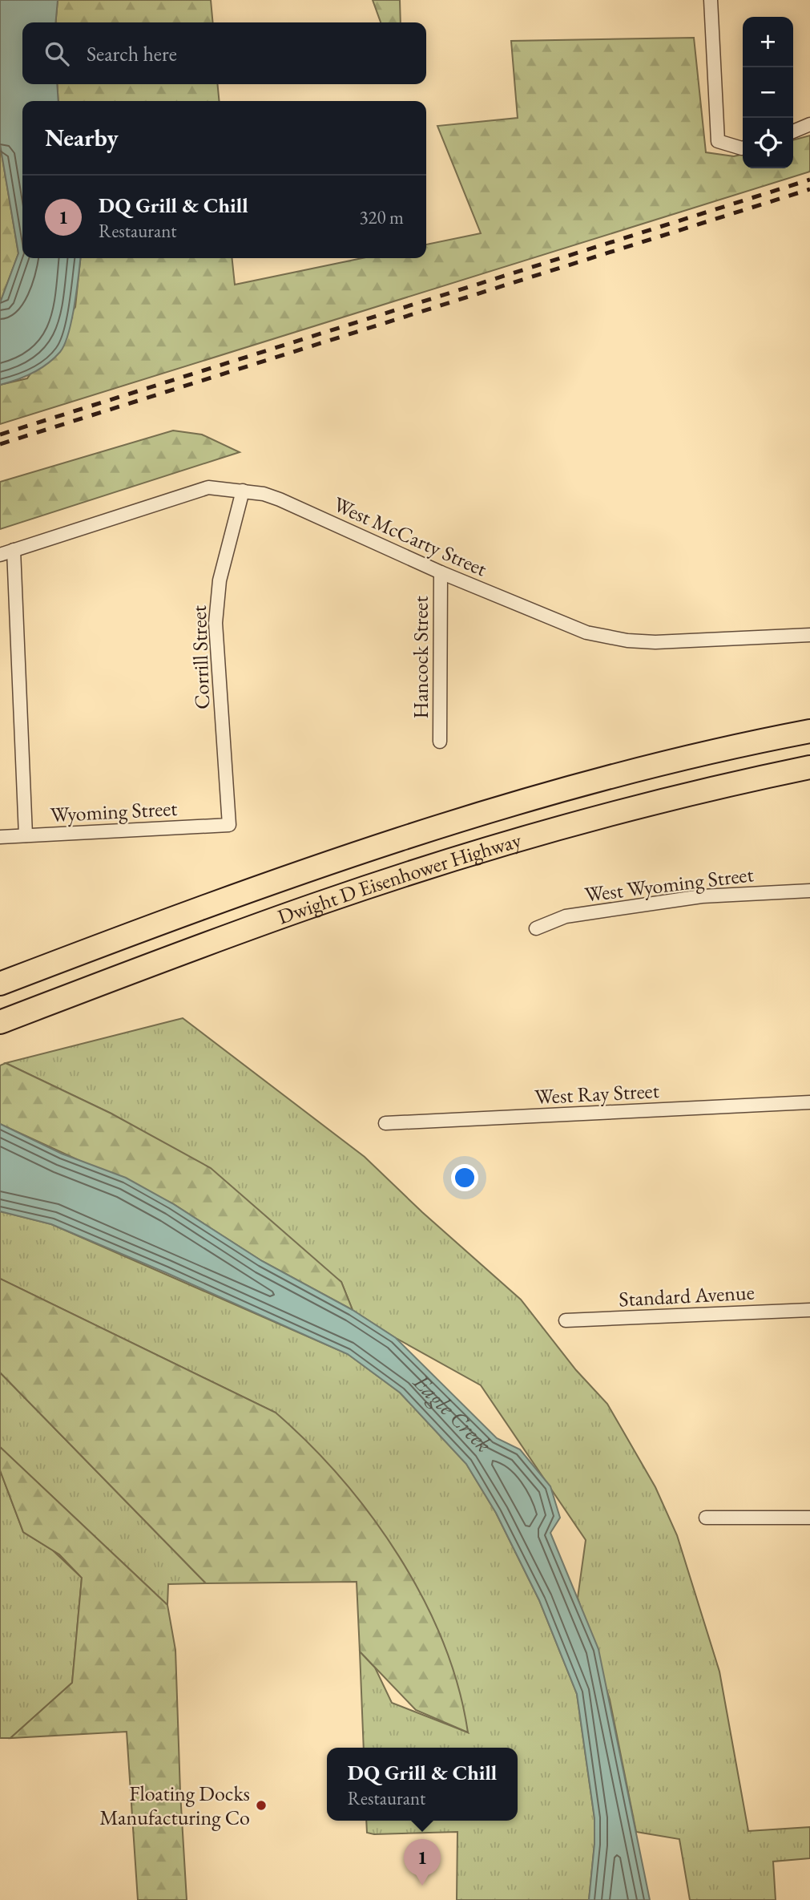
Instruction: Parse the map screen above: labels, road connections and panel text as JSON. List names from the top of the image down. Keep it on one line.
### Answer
{"streets":{"highway":["Dwight D Eisenhower Highway"],"street":["West McCarty Street","Corrill Street","Hancock Street","Wyoming Street","West Wyoming Street","West Ray Street","Standard Avenue"]},"crossings":[["West McCarty Street","Corrill Street"],["West McCarty Street","Hancock Street"],["Corrill Street","Wyoming Street"]],"water":["Eagle Creek"],"places":["Floating Docks Manufacturing Co"],"page":{"map_buttons":["+","−"],"search":"Search here","heading":"Nearby","list":[{"mark":"1","name":"DQ Grill & Chill","note":"Restaurant","value":"320 m"}],"popup":["DQ Grill & Chill","Restaurant"],"pins":"1"}}
